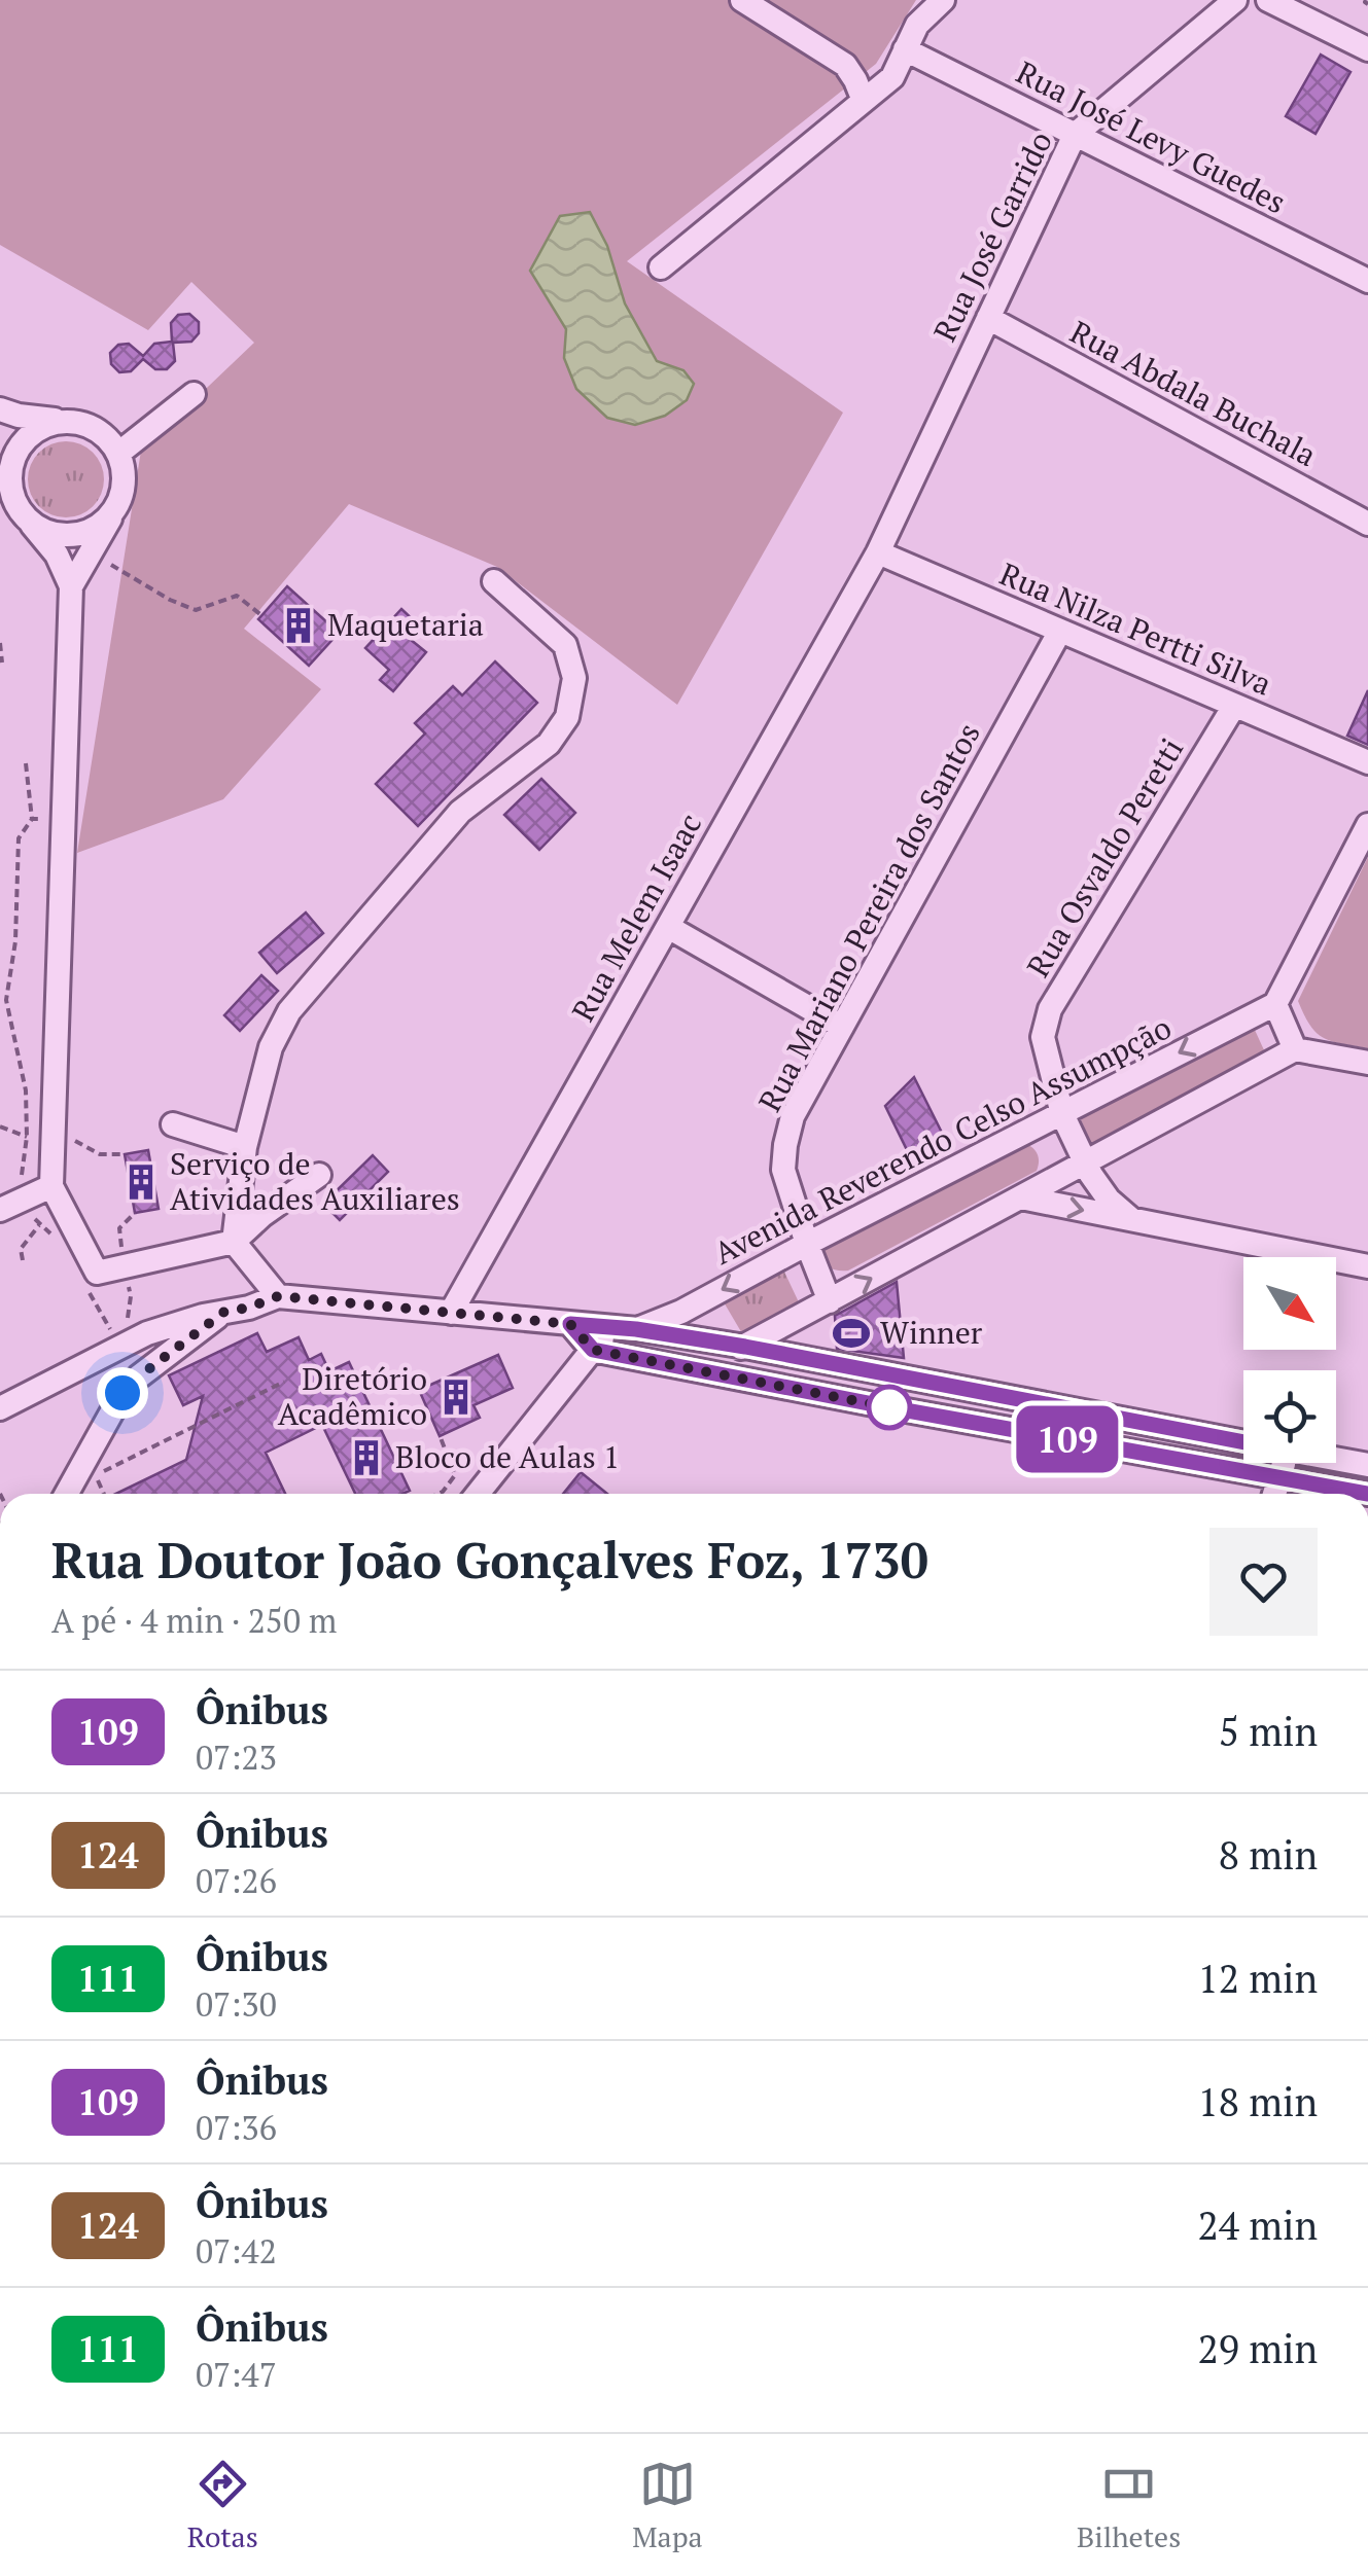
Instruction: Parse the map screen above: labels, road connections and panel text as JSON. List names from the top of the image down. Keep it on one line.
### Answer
{"streets":{"street":["Rua José Levy Guedes","Rua José Garrido","Rua Abdala Buchala","Rua Nilza Pertti Silva","Rua Osvaldo Peretti","Rua Melem Isaac","Rua Mariano Pereira dos Santos","Avenida Reverendo Celso Assumpção"]},"crossings":[["Rua José Levy Guedes","Rua José Garrido"],["Rua José Garrido","Rua Abdala Buchala"],["Rua José Garrido","Rua Nilza Pertti Silva"],["Rua José Garrido","Rua Melem Isaac"],["Rua Nilza Pertti Silva","Rua Osvaldo Peretti"],["Rua Nilza Pertti Silva","Rua Melem Isaac"],["Rua Nilza Pertti Silva","Rua Mariano Pereira dos Santos"],["Rua Osvaldo Peretti","Avenida Reverendo Celso Assumpção"],["Rua Mariano Pereira dos Santos","Avenida Reverendo Celso Assumpção"]],"places":{"building":["Maquetaria","Serviço de Atividades Auxiliares","Diretório Acadêmico","Bloco de Aulas 1"],"sports":["Winner"]},"lines":["bus line 109"],"north":"bottom right","page":{"on_map":"109","heading":["Rua Doutor João Gonçalves Foz, 1730","A pé · 4 min · 250 m"],"list":[{"mark":"109","name":"Ônibus","note":"07:23","value":"5 min"},{"mark":"124","name":"Ônibus","note":"07:26","value":"8 min"},{"mark":"111","name":"Ônibus","note":"07:30","value":"12 min"},{"mark":"109","name":"Ônibus","note":"07:36","value":"18 min"},{"mark":"124","name":"Ônibus","note":"07:42","value":"24 min"},{"mark":"111","name":"Ônibus","note":"07:47","value":"29 min"}],"tabs":["Rotas","Mapa","Bilhetes"]}}
